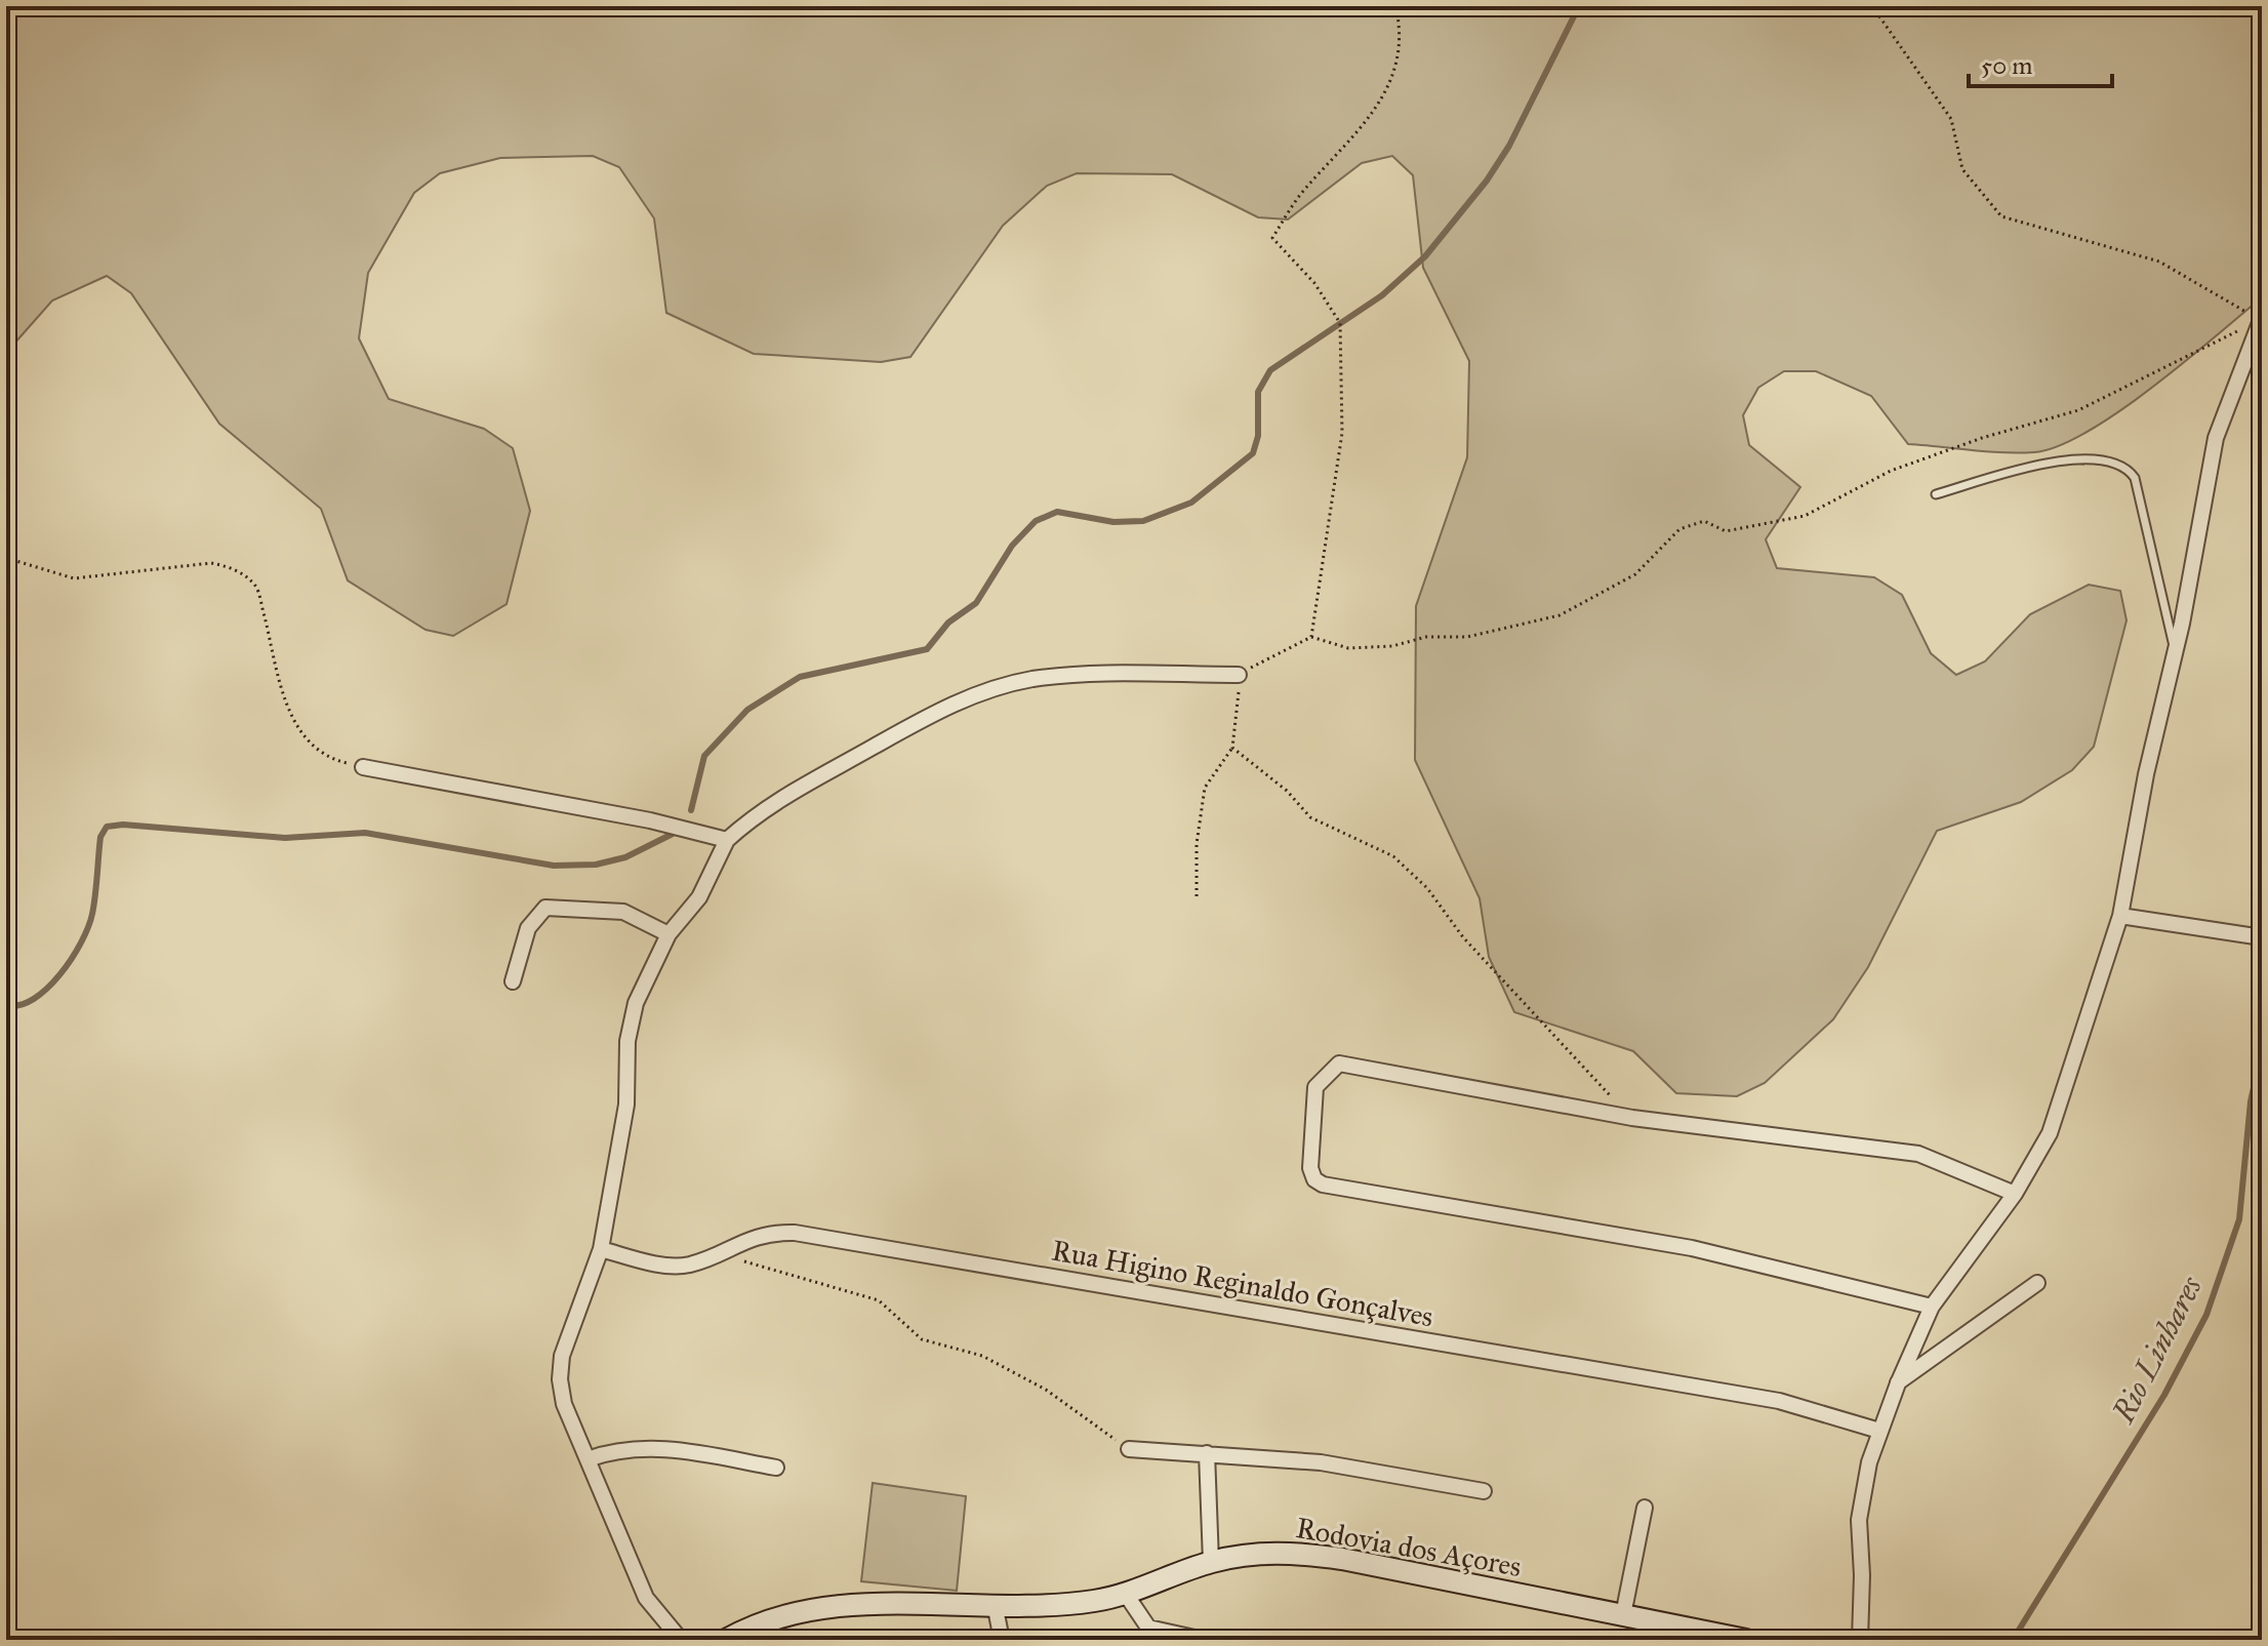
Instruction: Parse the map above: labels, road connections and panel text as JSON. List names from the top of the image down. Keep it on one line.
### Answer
{"streets":{"street":["Rua Higino Reginaldo Gonçalves","Rodovia dos Açores"]},"water":["Rio Linhares"],"scale_bar":"50 m"}
